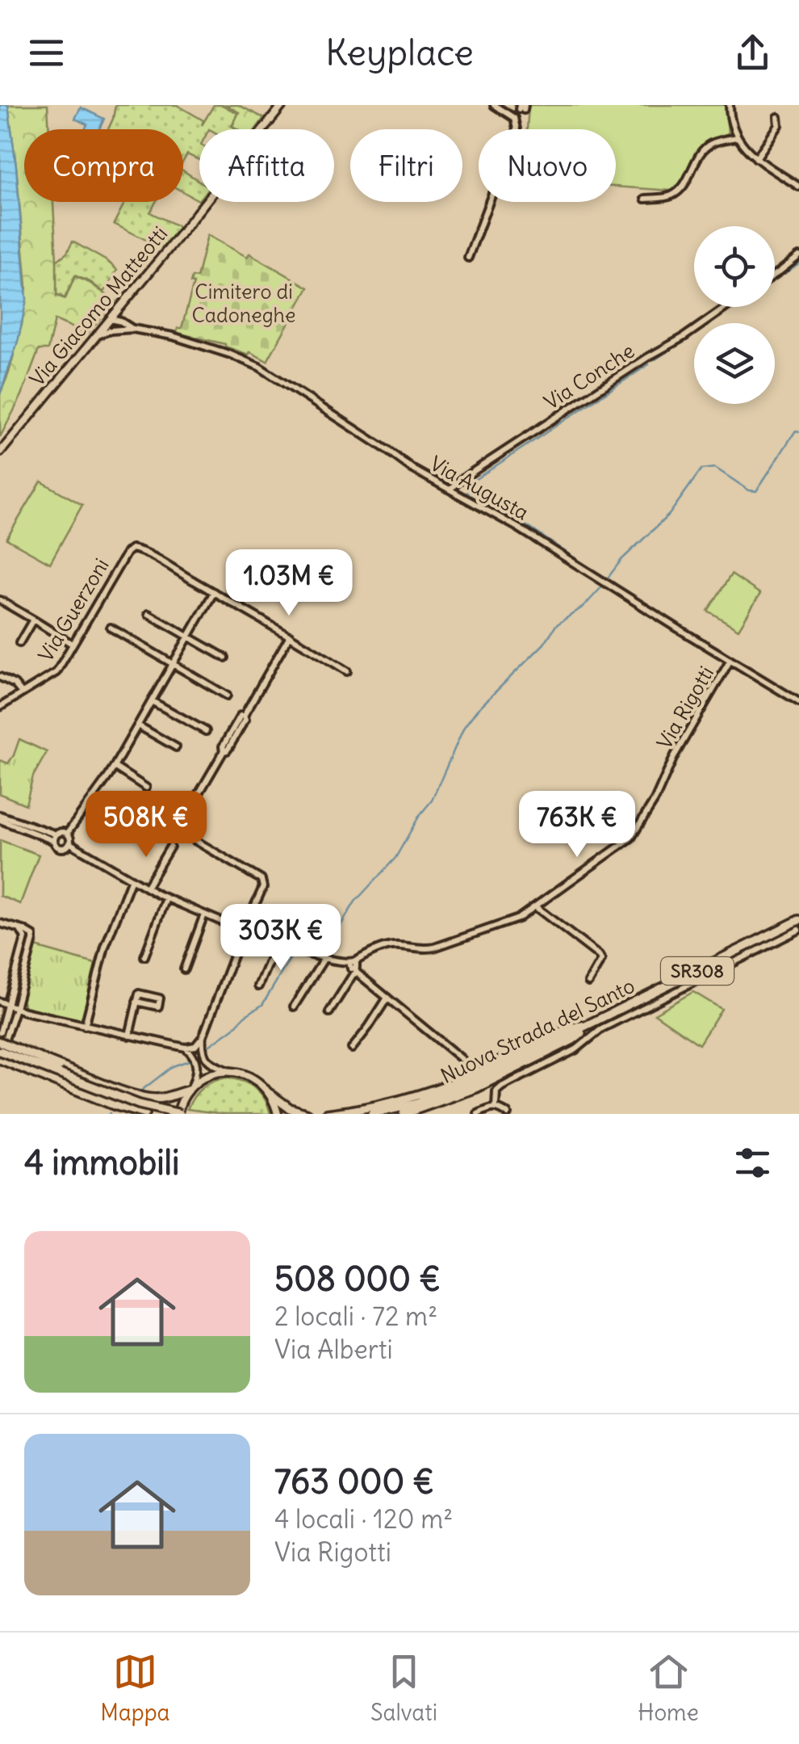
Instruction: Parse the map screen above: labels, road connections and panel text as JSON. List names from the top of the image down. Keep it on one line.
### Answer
{"streets":{"highway":["SR308","Nuova Strada del Santo"],"main road":["Via Giacomo Matteotti"],"street":["Via Conche","Via Augusta","Via Guerzoni","Via Rigotti"]},"crossings":[["Via Giacomo Matteotti","Via Augusta"],["Via Conche","Via Augusta"],["Via Augusta","Via Rigotti"]],"parks":["Cimitero di Cadoneghe"],"page":{"header":"Keyplace","chip":["Compra","Affitta","Filtri","Nuovo"],"price":["1.03M €","508K €","763K €","303K €"],"heading":"4 immobili","list":[{"name":"508 000 €","note":"2 locali · 72 m² · Via Alberti"},{"name":"763 000 €","note":"4 locali · 120 m² · Via Rigotti"}],"tabs":["Mappa","Salvati","Home"]}}
